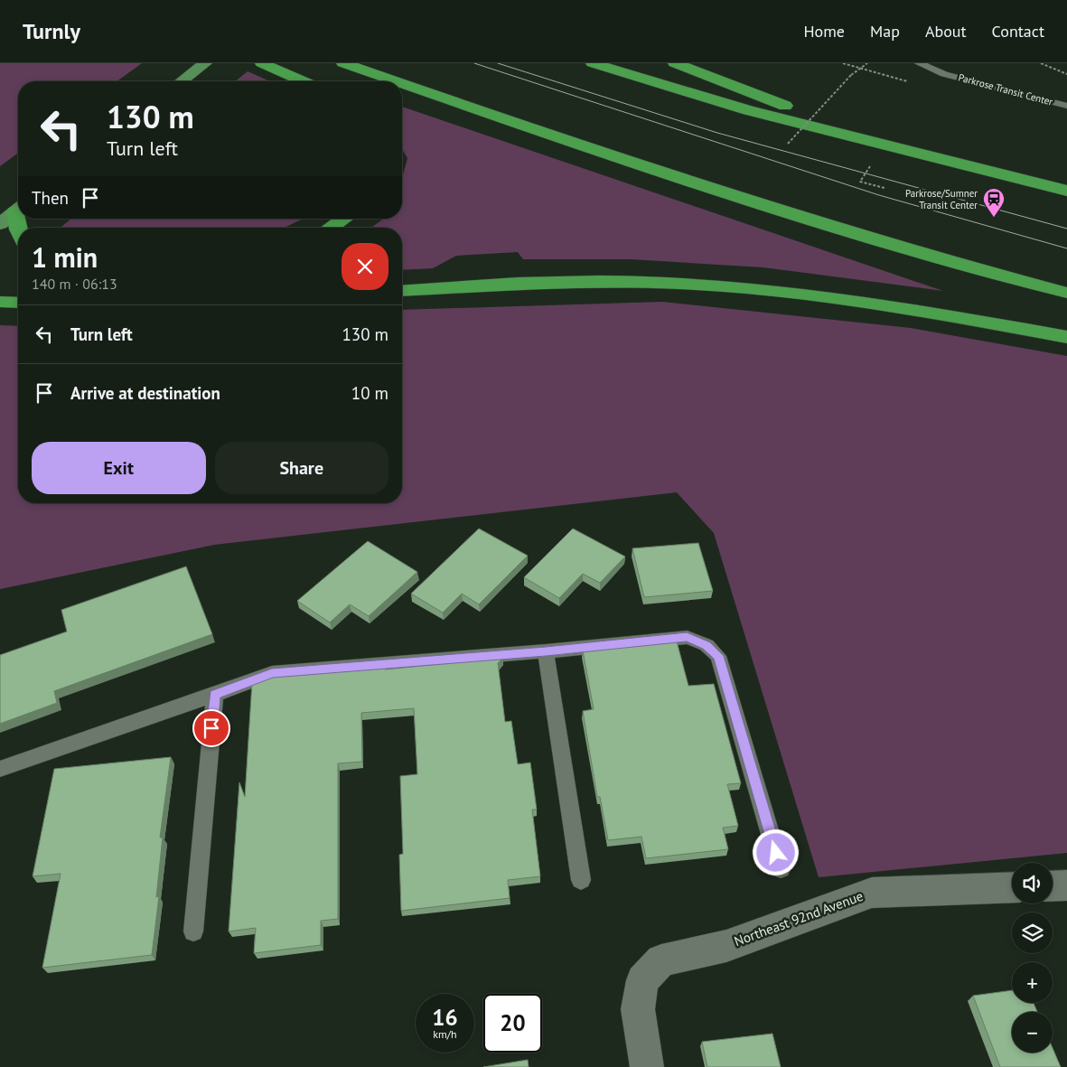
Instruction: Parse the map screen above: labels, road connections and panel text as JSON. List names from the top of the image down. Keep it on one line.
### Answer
{"streets":{"street":["Northeast 92nd Avenue"],"lane":["Parkrose Transit Center"]},"places":{"station":["Parkrose/Sumner Transit Center"]},"page":{"header":"Turnly","nav":["Home","Map","About","Contact"],"turn":["130 m","Turn left"],"then":"Then","heading":["1 min","140 m · 06:13"],"list":[{"name":"Turn left","value":"130 m"},{"name":"Arrive at destination","value":"10 m"}],"buttons":["Exit","Share"],"map_buttons":["+","−"],"speed":"16 km/h","limit":"20"}}
